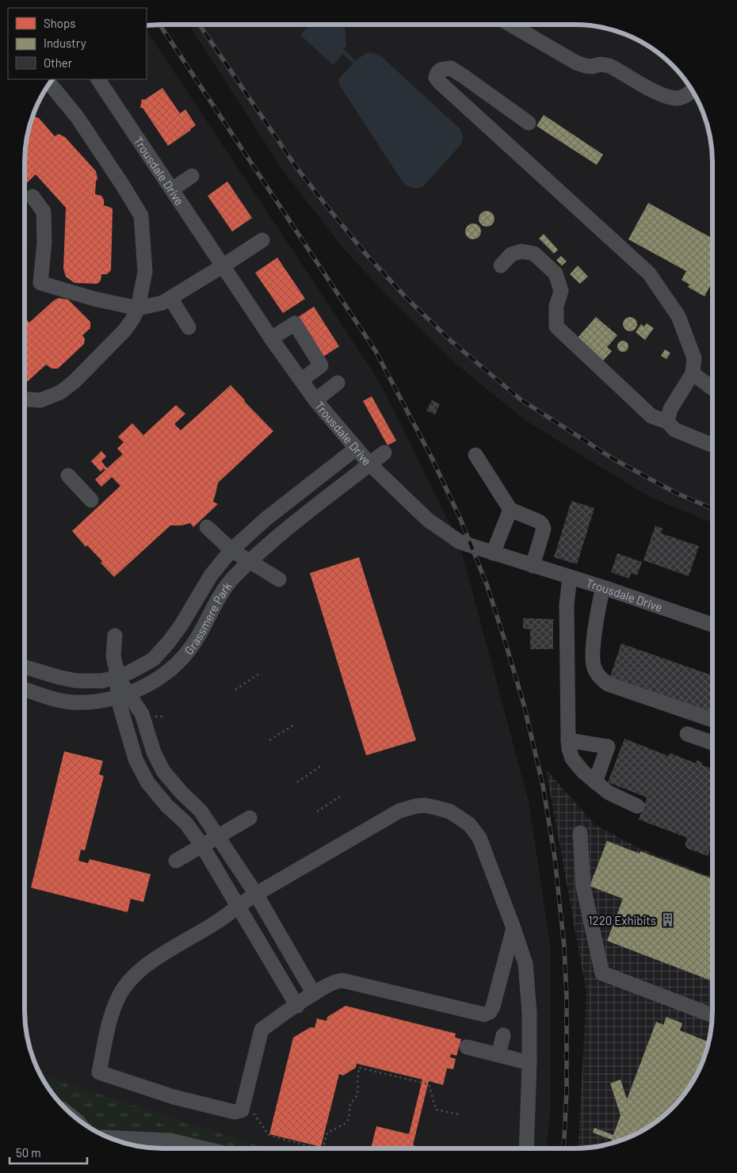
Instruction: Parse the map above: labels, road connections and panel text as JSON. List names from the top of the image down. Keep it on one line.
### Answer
{"streets":{"street":["Trousdale Drive","Grassmere Park"]},"crossings":[["Trousdale Drive","Grassmere Park"]],"places":{"building":["1220 Exhibits"]},"legend":["Shops","Industry","Other"],"scale_bar":"50 m"}
